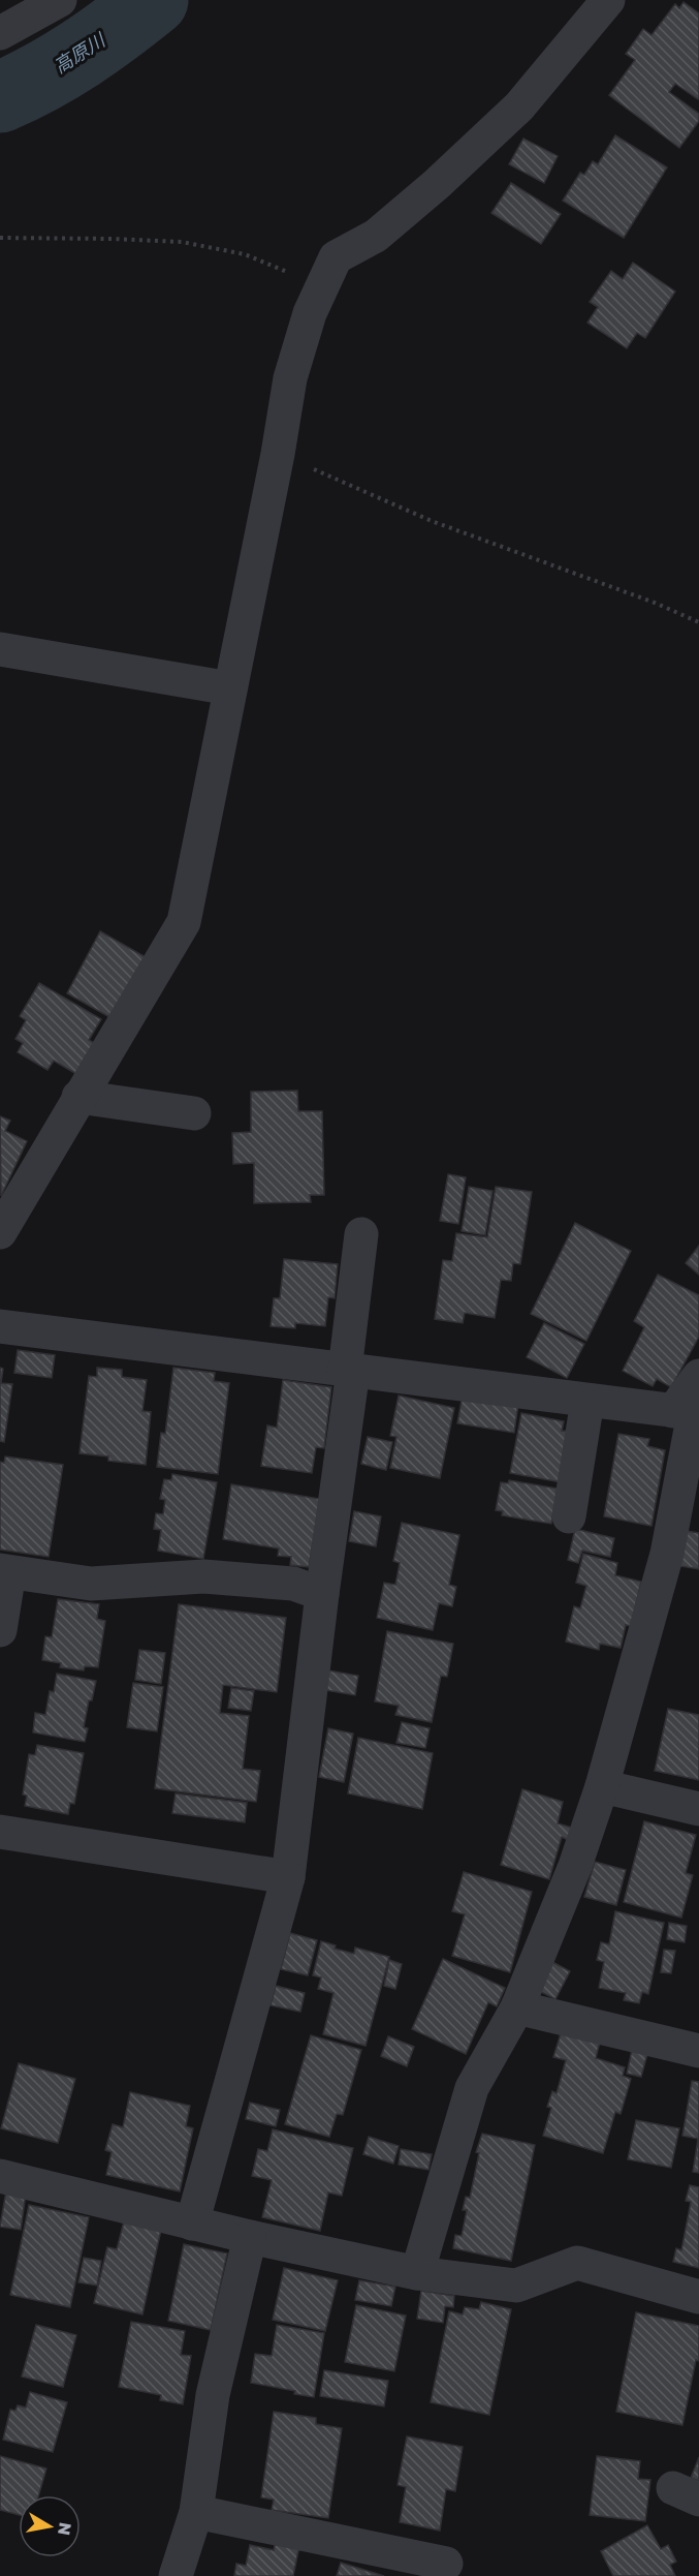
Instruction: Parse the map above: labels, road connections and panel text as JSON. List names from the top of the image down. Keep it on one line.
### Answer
{"water":["高原川"],"north":"right"}
